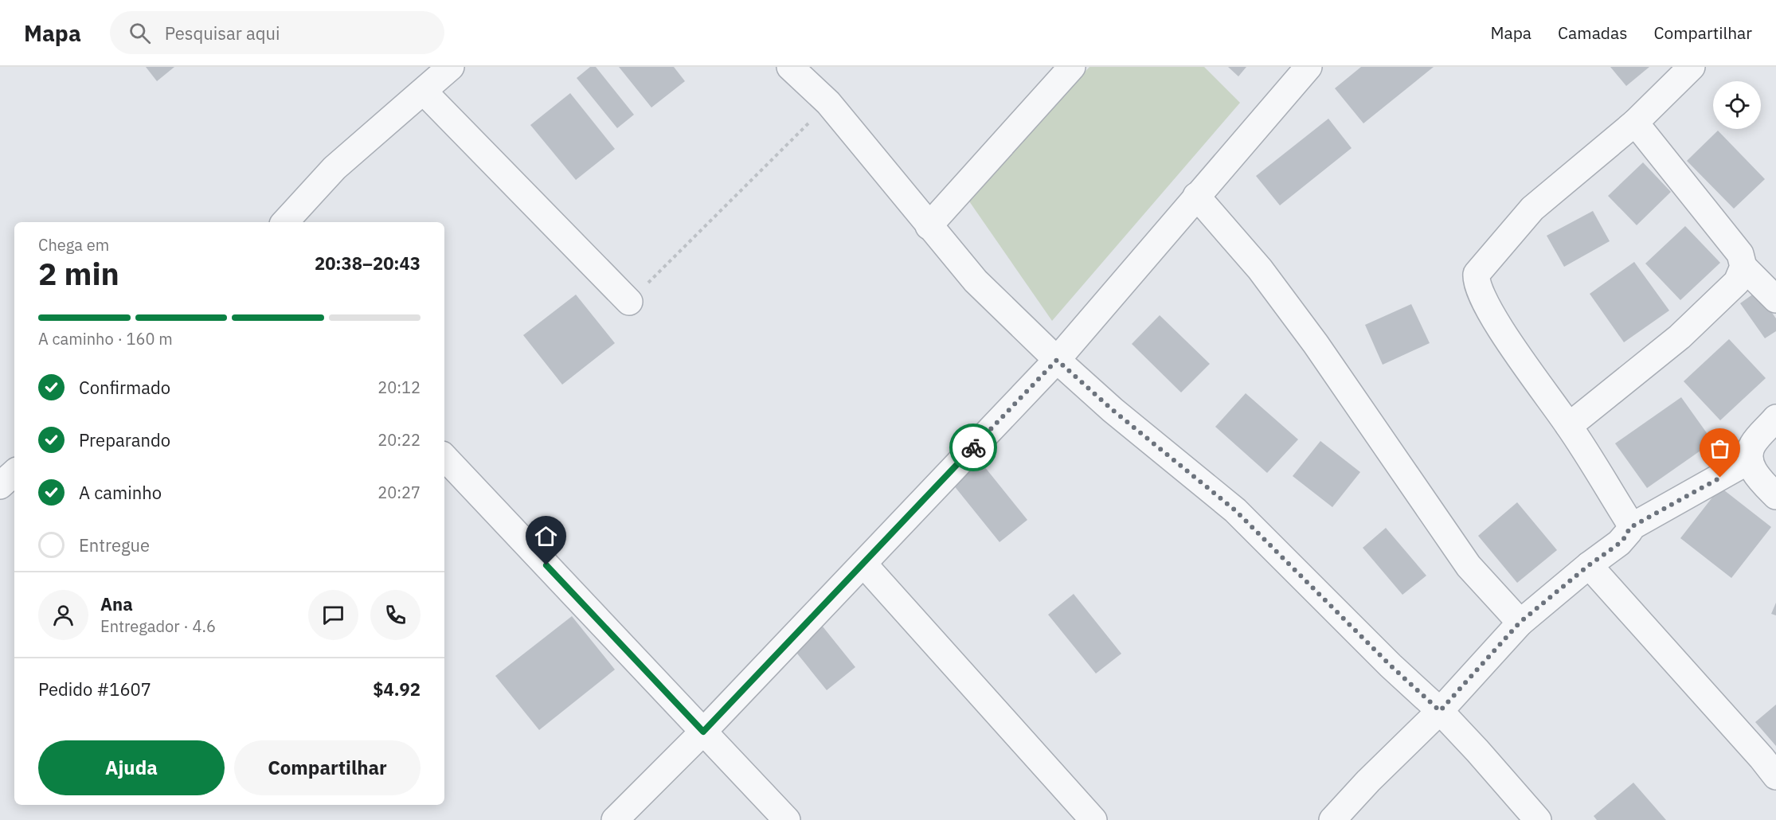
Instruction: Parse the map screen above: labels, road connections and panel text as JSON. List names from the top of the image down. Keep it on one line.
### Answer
{"page":{"header":"Mapa","search":"Pesquisar aqui","nav":["Mapa","Camadas","Compartilhar"],"heading":["2 min","Chega em","20:38–20:43"],"panel":["Ana","Entregador · 4.6","Pedido #1607","$4.92"],"bar":"A caminho · 160 m","list":[["Confirmado","20:12"],["Preparando","20:22"],["A caminho","20:27"],"Entregue"],"buttons":["Ajuda","Compartilhar"]}}
